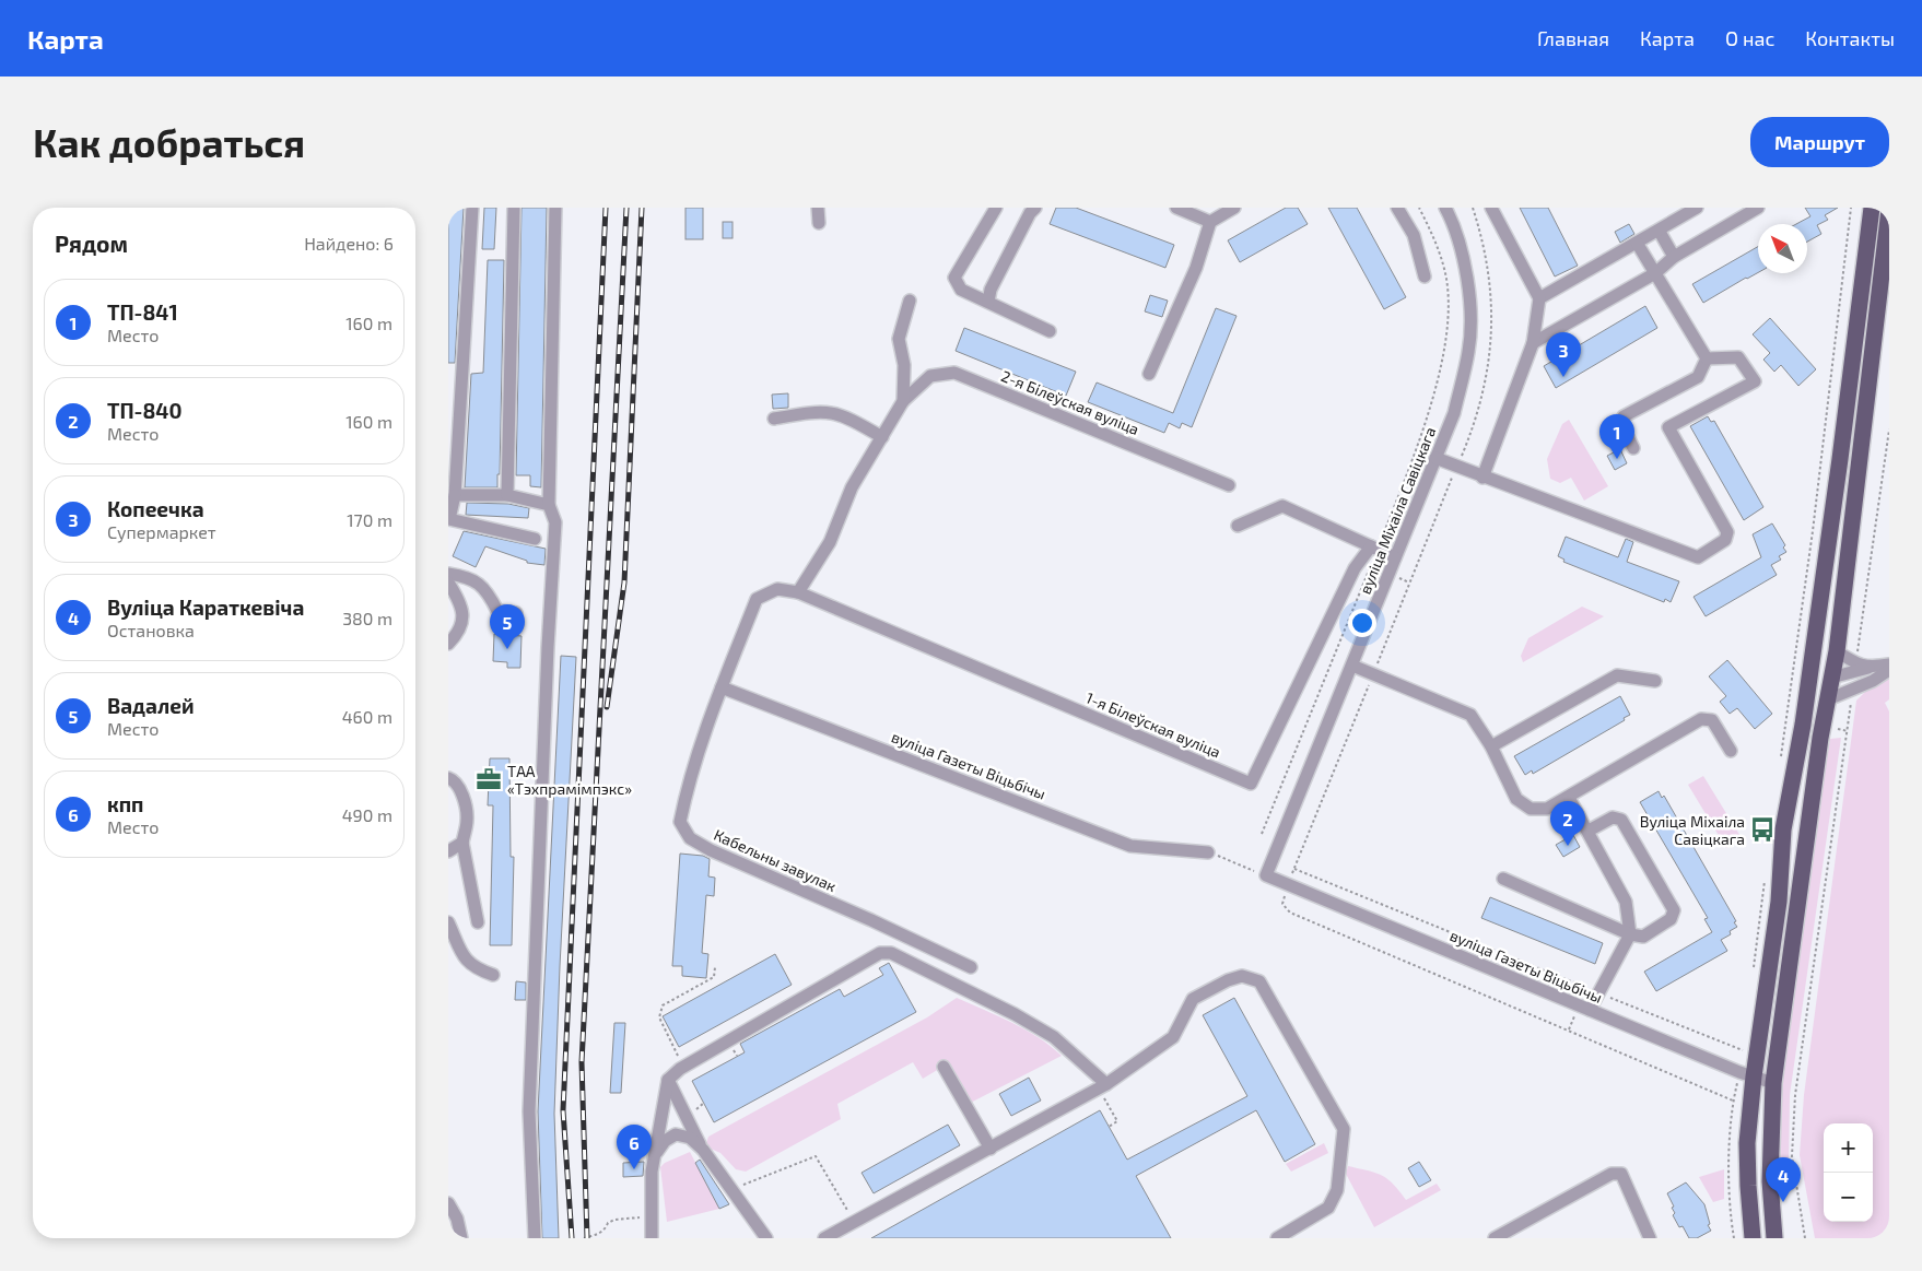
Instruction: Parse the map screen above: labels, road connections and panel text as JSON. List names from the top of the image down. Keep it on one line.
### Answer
{"streets":{"street":["2-я Білеўская вуліца","вуліца Міхаіла Савіцкага","1-я Білеўская вуліца","вуліца Газеты Віцьбічы","Кабельны завулак"]},"crossings":[["вуліца Міхаіла Савіцкага","вуліца Газеты Віцьбічы"],["1-я Білеўская вуліца","Кабельны завулак"],["вуліца Газеты Віцьбічы","Кабельны завулак"]],"places":{"office":["ТАА «Тэхпрамімпэкс»"],"bus stop":["Вуліца Міхаіла Савіцкага"]},"north":"top left","page":{"header":"Карта","nav":["Главная","Карта","О нас","Контакты"],"buttons":"Маршрут","title":"Как добраться","heading":["Рядом","Найдено: 6"],"list":[{"mark":"1","name":"ТП-841","note":"Место","value":"160 m"},{"mark":"2","name":"ТП-840","note":"Место","value":"160 m"},{"mark":"3","name":"Копеечка","note":"Супермаркет","value":"170 m"},{"mark":"4","name":"Вуліца Караткевіча","note":"Остановка","value":"380 m"},{"mark":"5","name":"Вадалей","note":"Место","value":"460 m"},{"mark":"6","name":"кпп","note":"Место","value":"490 m"}],"pins":["3","1","5","2","6","4"],"map_buttons":["+","−"]}}
